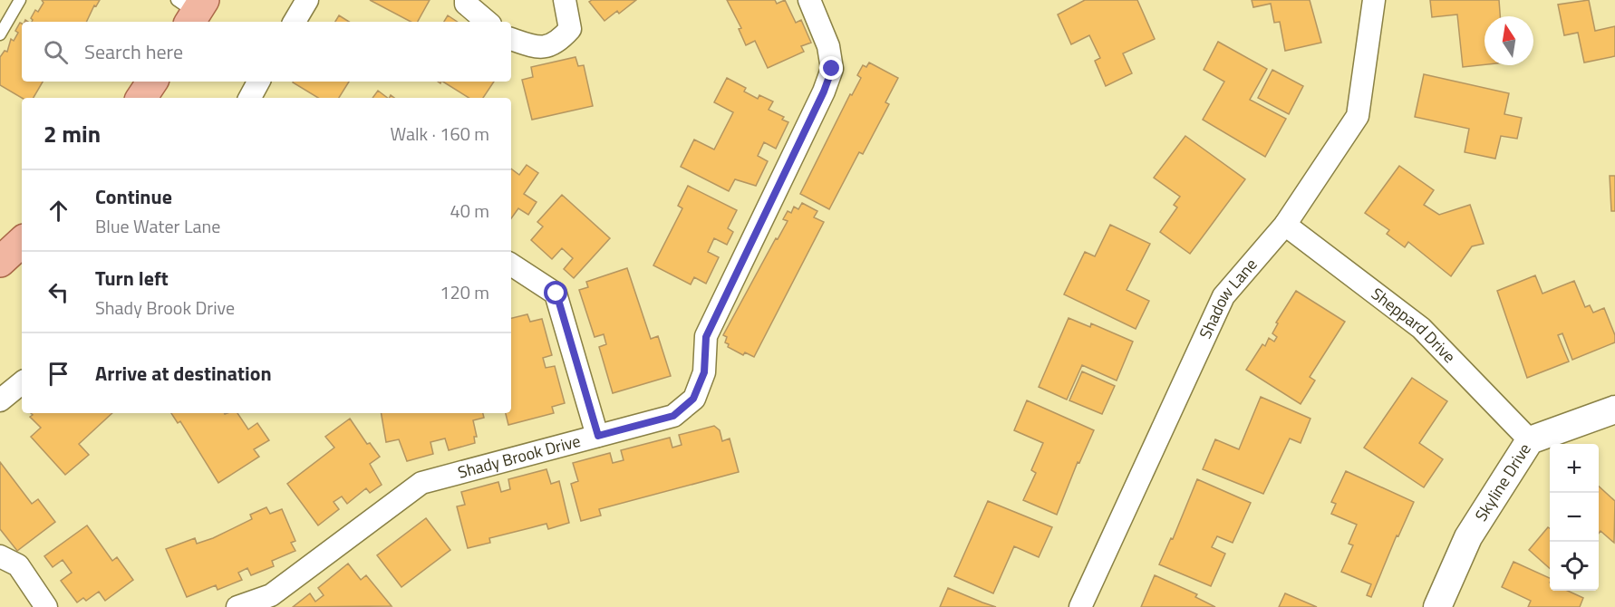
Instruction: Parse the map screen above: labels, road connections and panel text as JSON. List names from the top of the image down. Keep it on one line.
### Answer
{"streets":{"street":["Shadow Lane","Sheppard Drive","Shady Brook Drive","Skyline Drive"]},"crossings":[["Shadow Lane","Sheppard Drive"],["Sheppard Drive","Skyline Drive"]],"north":"top","page":{"search":"Search here","heading":["2 min","Walk · 160 m"],"list":[["Continue","Blue Water Lane","40 m"],["Turn left","Shady Brook Drive","120 m"],"Arrive at destination"],"map_buttons":["+","−"]}}
